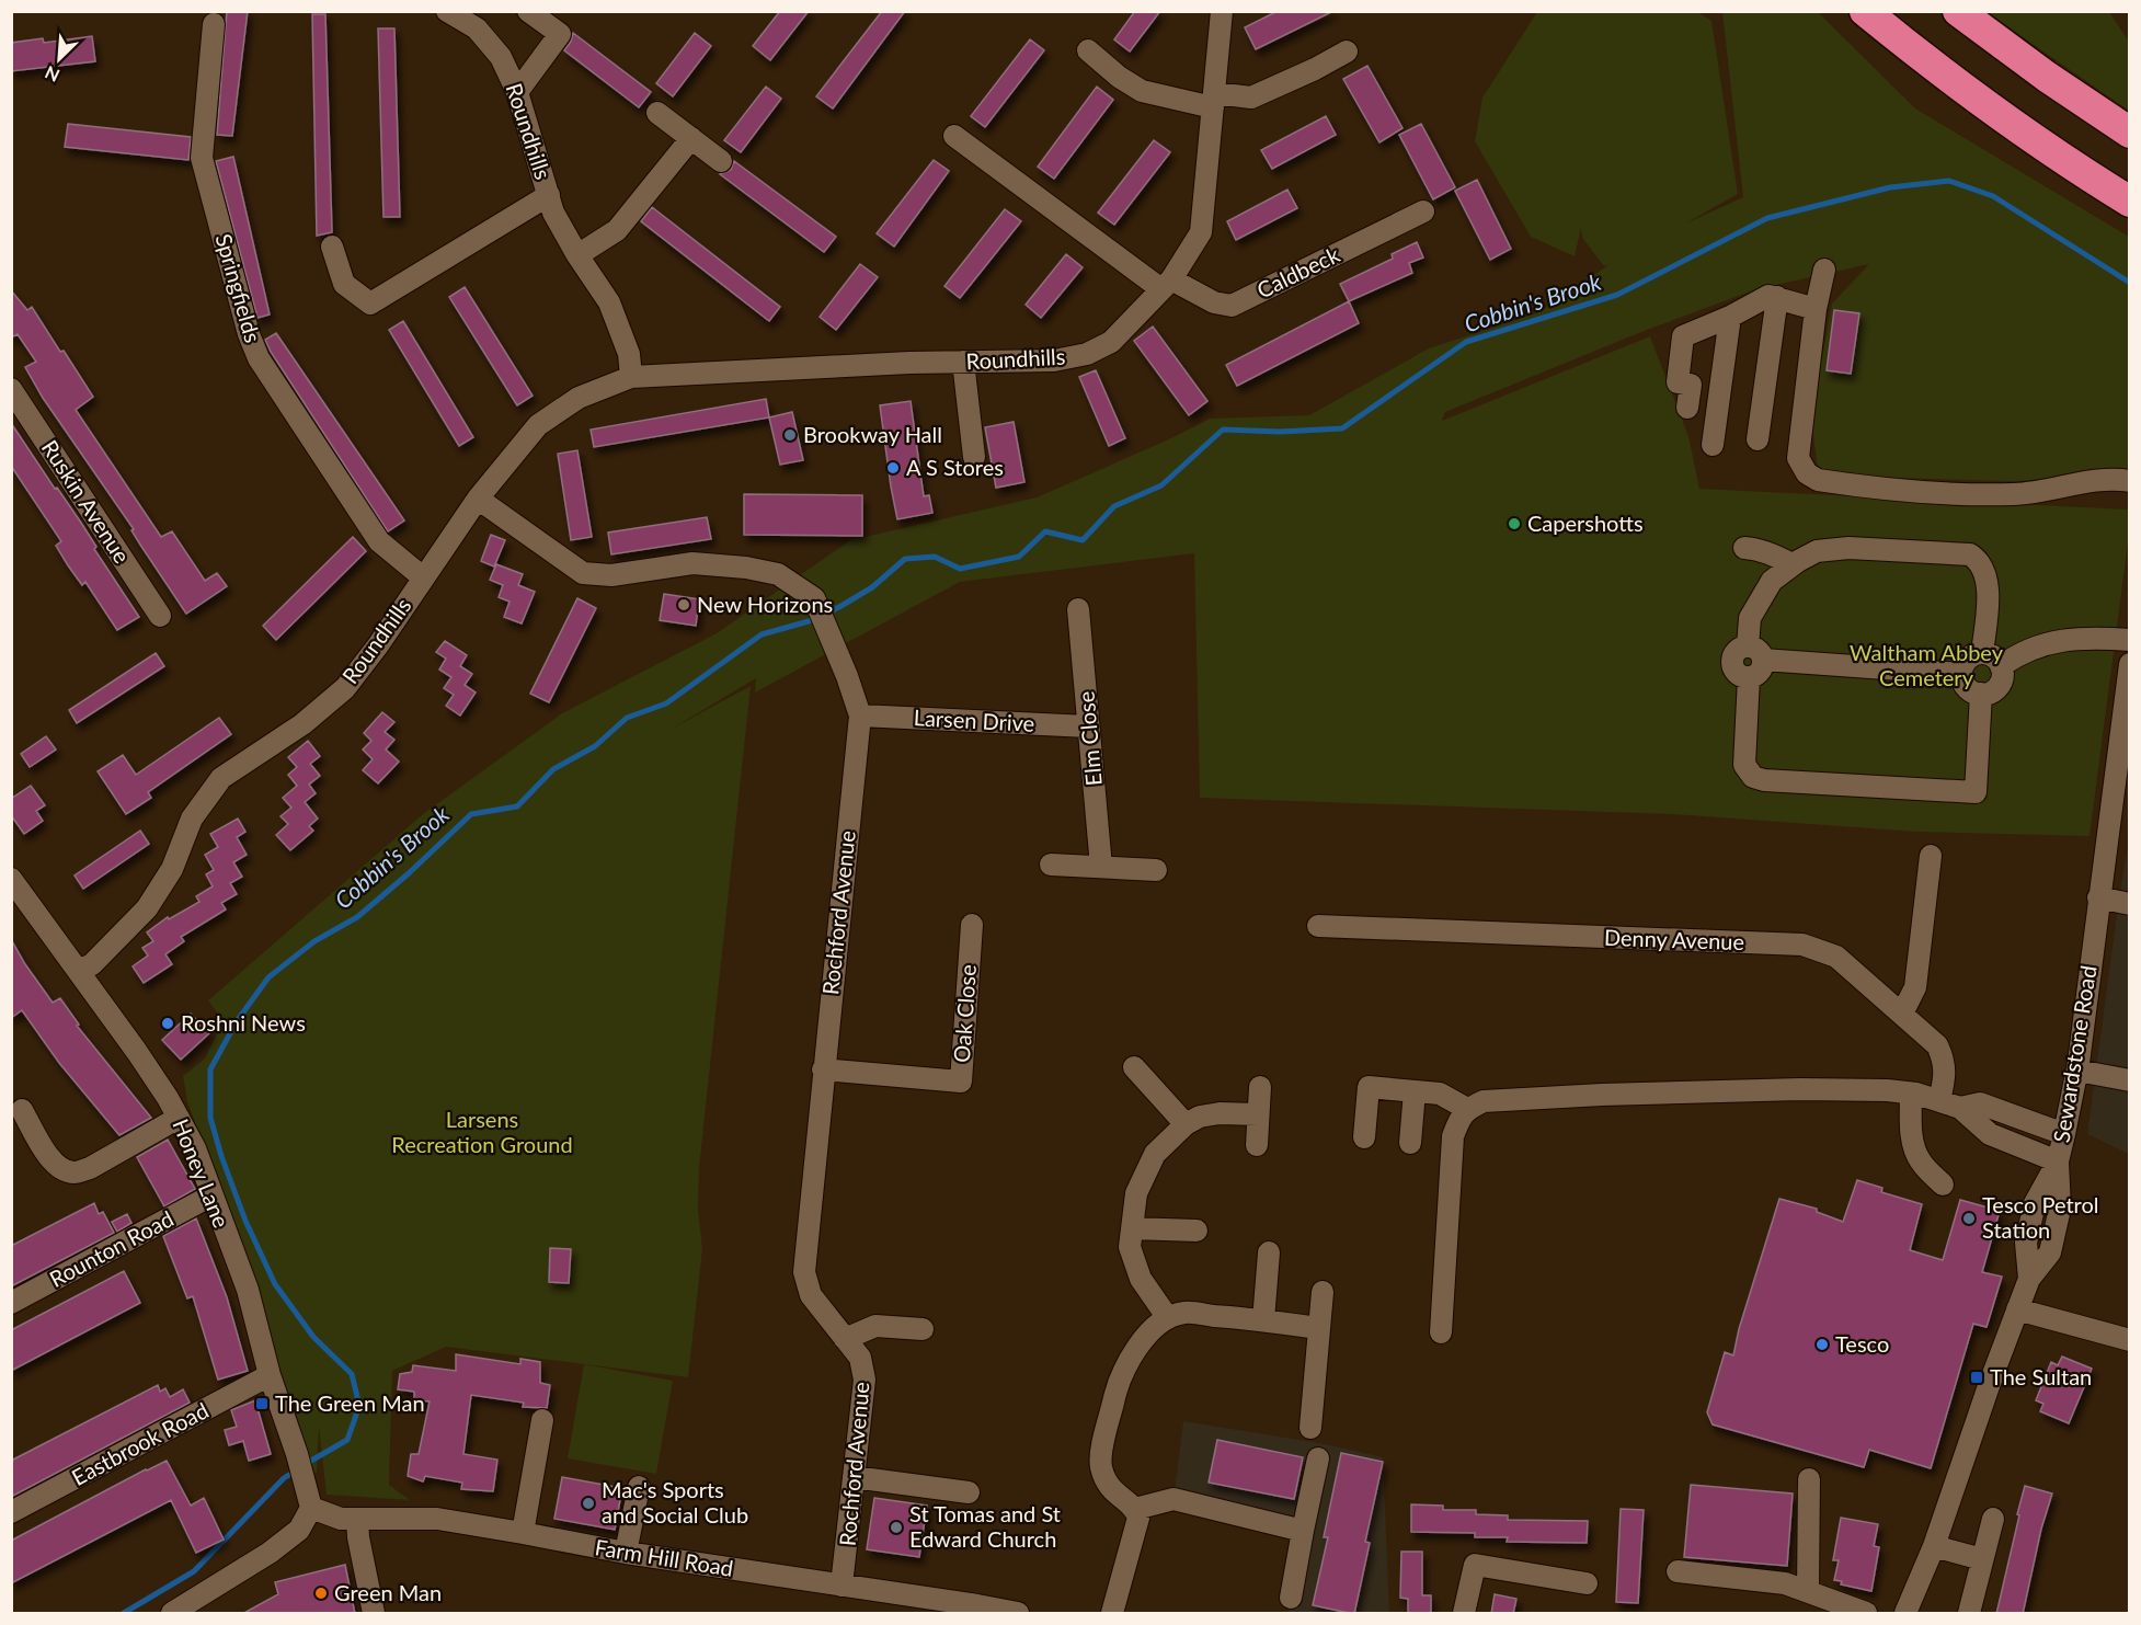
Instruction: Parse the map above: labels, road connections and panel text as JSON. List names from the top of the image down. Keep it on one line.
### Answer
{"streets":{"street":["Roundhills","Caldbeck","Springfields","Ruskin Avenue","Larsen Drive","Elm Close","Rochford Avenue","Denny Avenue","Oak Close","Sewardstone Road","Honey Lane","Rounton Road","Eastbrook Road","Farm Hill Road"]},"crossings":[["Roundhills","Caldbeck"],["Roundhills","Springfields"],["Roundhills","Rochford Avenue"],["Roundhills","Honey Lane"],["Larsen Drive","Elm Close"],["Larsen Drive","Rochford Avenue"],["Rochford Avenue","Oak Close"],["Rochford Avenue","Farm Hill Road"],["Honey Lane","Rounton Road"],["Honey Lane","Eastbrook Road"],["Honey Lane","Farm Hill Road"]],"water":["Cobbin's Brook"],"parks":["Waltham Abbey Cemetery","Larsens Recreation Ground"],"places":{"other":["Brookway Hall","A S Stores","Capershotts","New Horizons","Roshni News","Tesco Petrol Station","Tesco","Mac's Sports and Social Club","St Tomas and St Edward Church","Green Man"],"transit":["The Sultan","The Green Man"]},"north":"bottom left"}
